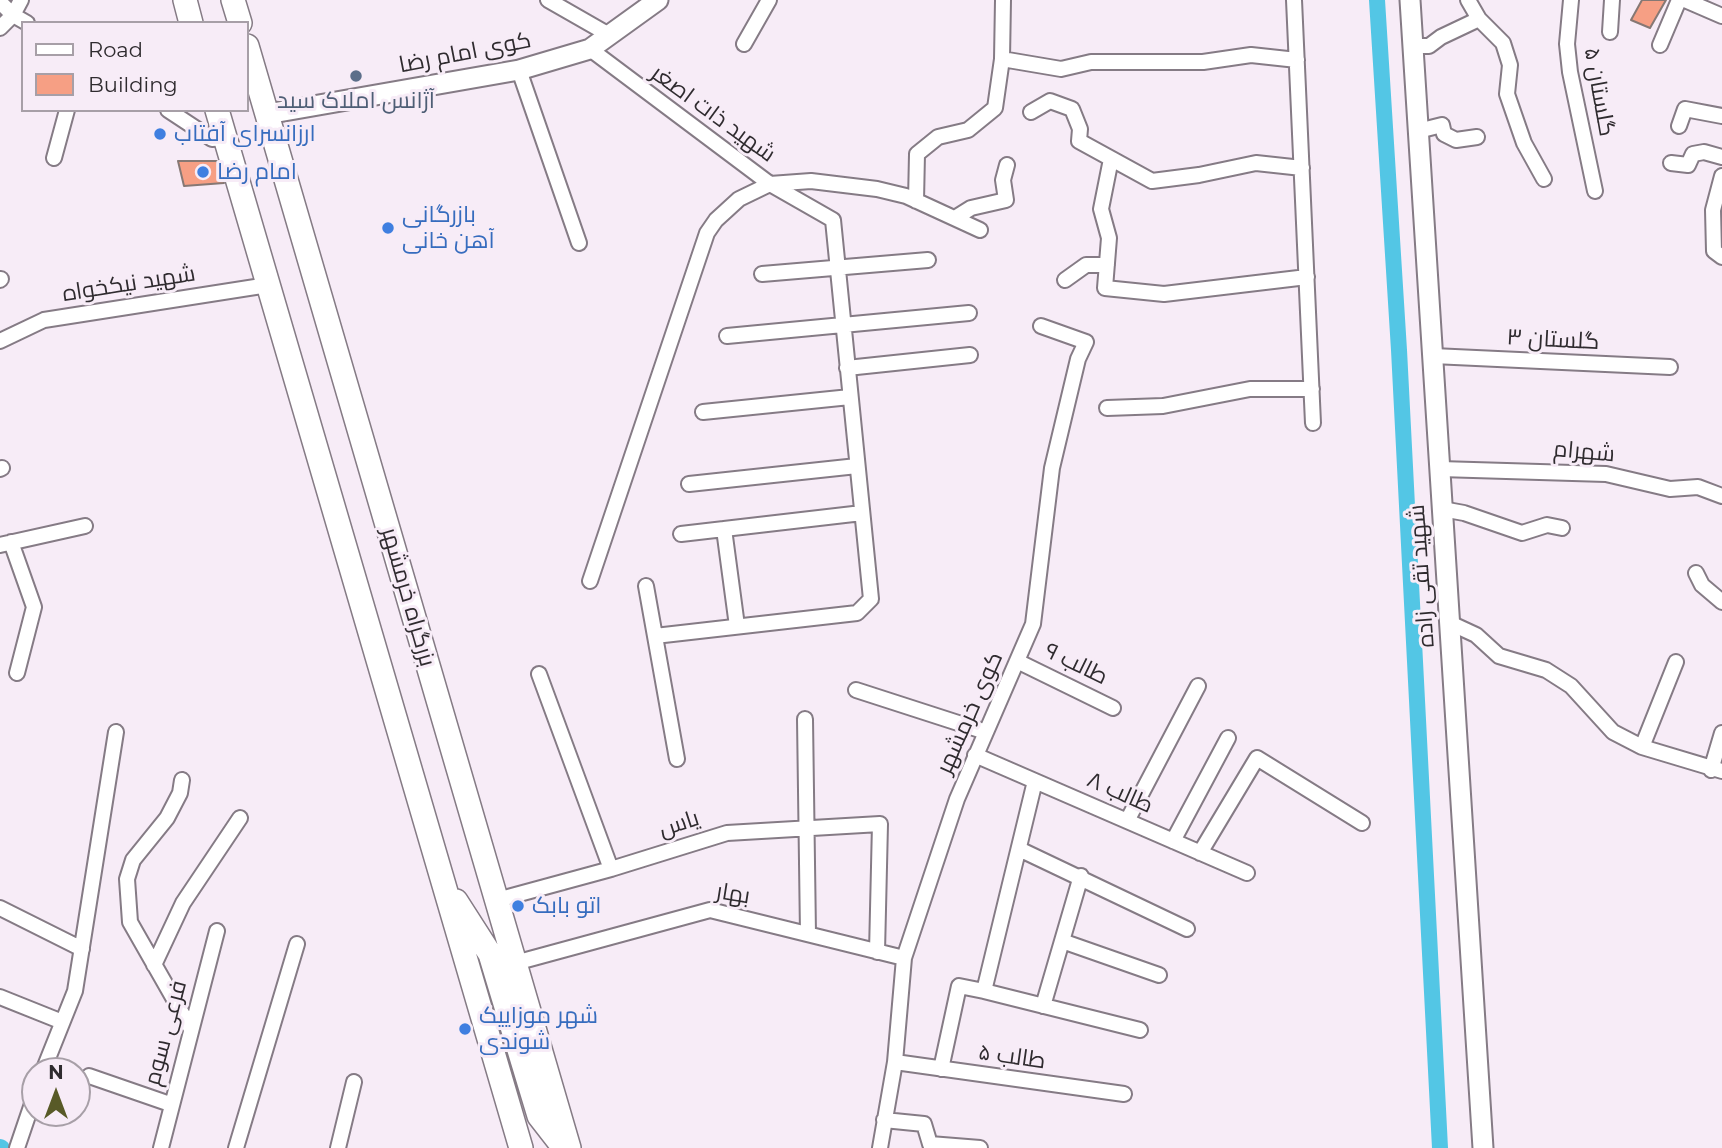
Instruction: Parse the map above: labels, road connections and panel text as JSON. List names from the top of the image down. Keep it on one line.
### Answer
{"streets":{"highway":["بزرگراه خرمشهر"],"main road":["کوی امام رضا","شهید تقی زاده"],"street":["گلستان ۵","شهید ذات اصغر","شهید نیکخواه","گلستان ۳","شهرام","طالب ۹","کوی خرمشهر","طالب ۸","یاس","بهار","فرعی سوم","طالب ۵"]},"crossings":[["کوی امام رضا","شهید ذات اصغر"],["کوی امام رضا","بزرگراه خرمشهر"],["شهید نیکخواه","بزرگراه خرمشهر"],["گلستان ۳","شهید تقی زاده"],["شهرام","شهید تقی زاده"],["بزرگراه خرمشهر","یاس"],["بزرگراه خرمشهر","بهار"],["طالب ۹","کوی خرمشهر"],["کوی خرمشهر","طالب ۸"],["کوی خرمشهر","بهار"],["کوی خرمشهر","طالب ۵"],["یاس","بهار"]],"places":["آژانس املاک سید","ارزانسرای آفتاب","امام رضا","بازرگانی آهن خانی","اتو بابک","شهر موزاییک شوندی"],"legend":["Road","Building"],"north":"top"}
